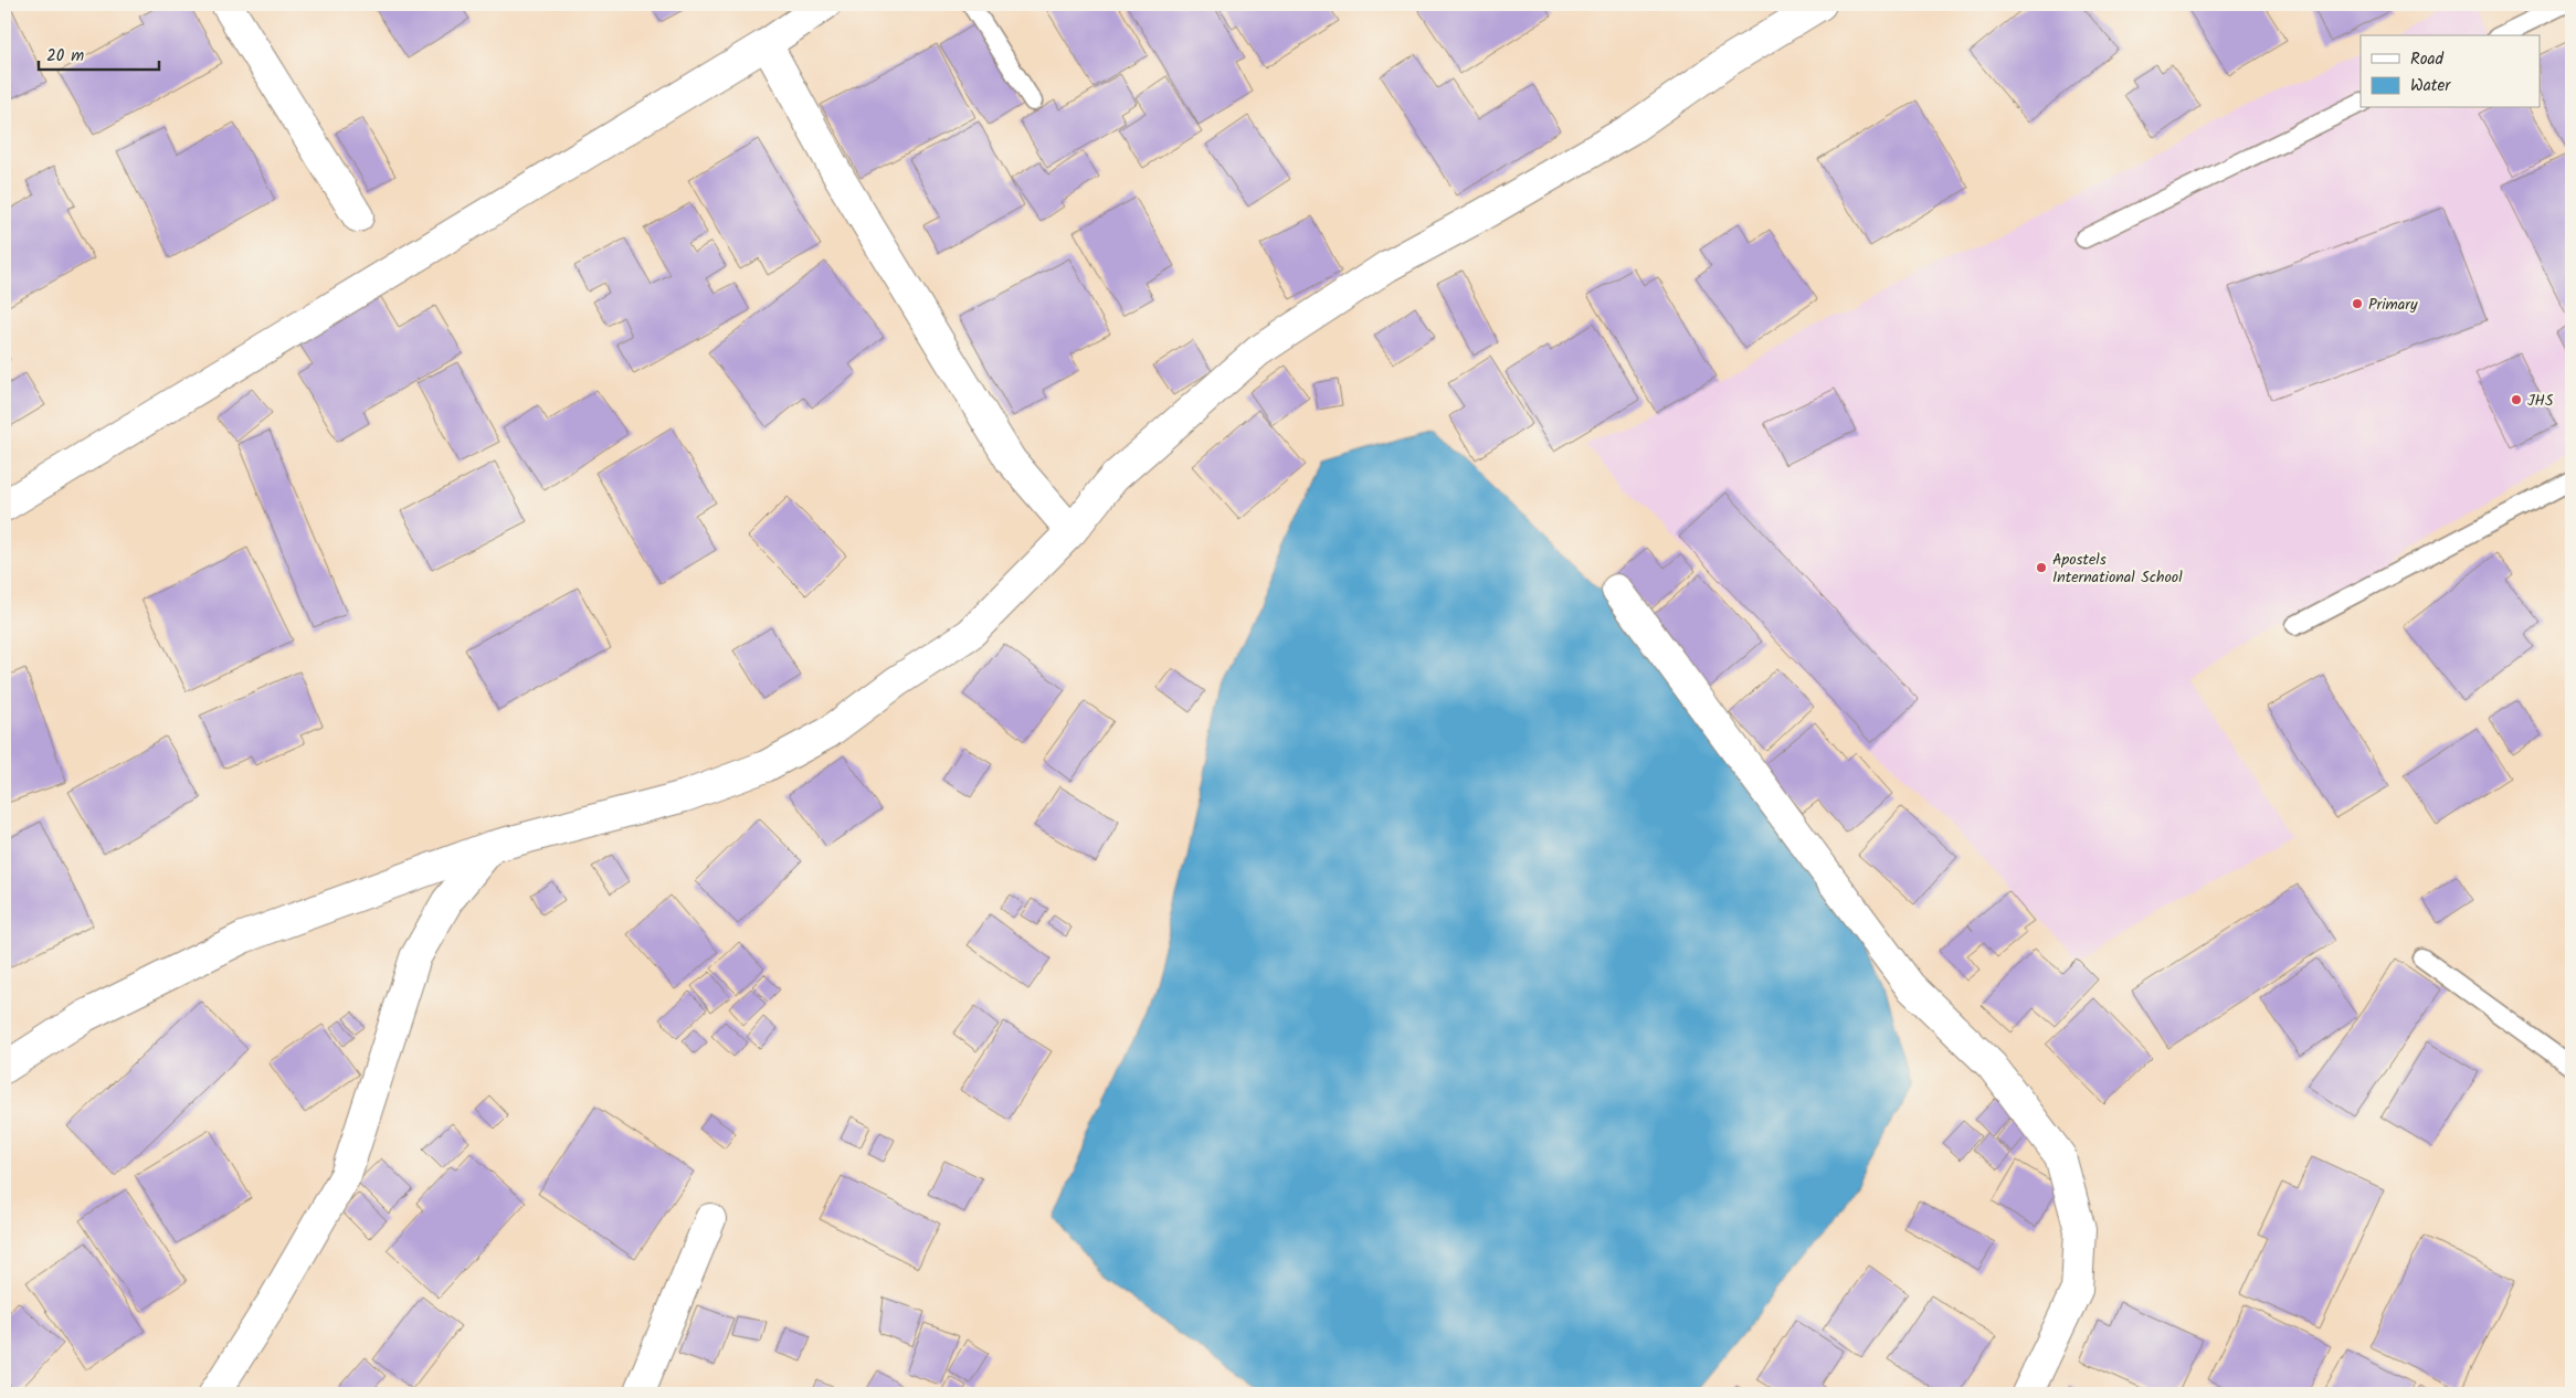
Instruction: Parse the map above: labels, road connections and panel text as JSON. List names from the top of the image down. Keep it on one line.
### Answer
{"places":["Primary","JHS","Apostels International School"],"legend":["Road","Water"],"scale_bar":"20 m"}
